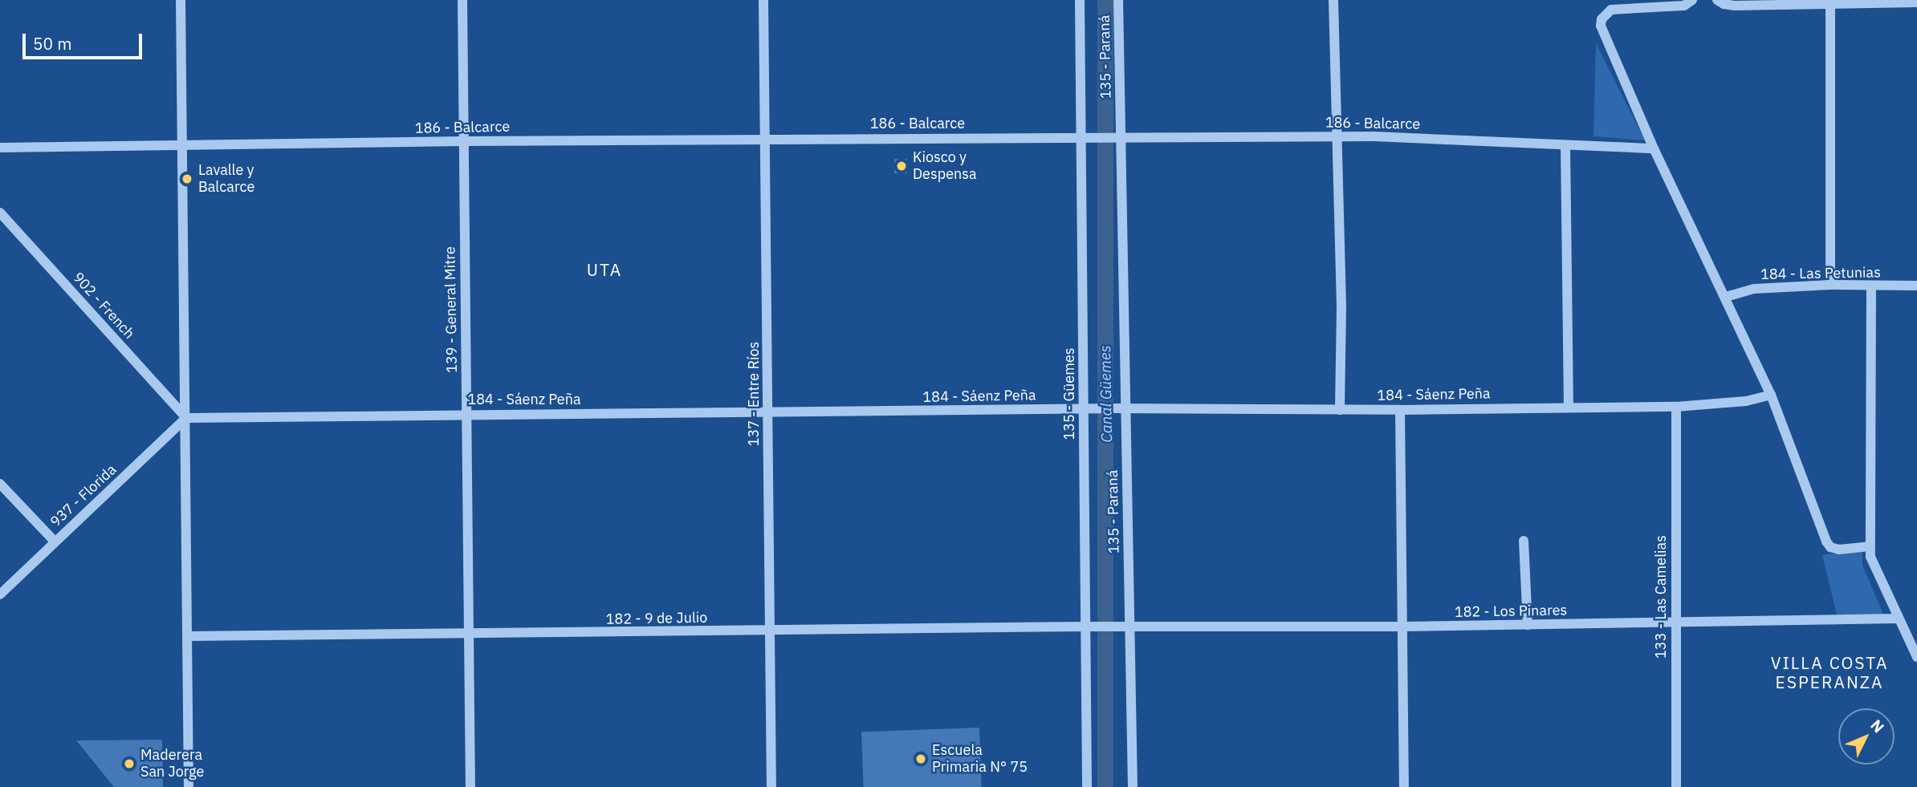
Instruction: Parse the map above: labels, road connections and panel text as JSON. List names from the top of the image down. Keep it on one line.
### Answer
{"streets":{"street":["135 - Paraná","186 - Balcarce","184 - Las Petunias","902 - French","139 - General Mitre","137 - Entre Ríos","135 - Güemes","184 - Sáenz Peña","937 - Florida","133 - Las Camelias","182 - Los Pinares","182 - 9 de Julio"]},"crossings":[["135 - Paraná","186 - Balcarce"],["135 - Paraná","184 - Sáenz Peña"],["135 - Paraná","182 - Los Pinares"],["135 - Paraná","182 - 9 de Julio"],["186 - Balcarce","139 - General Mitre"],["186 - Balcarce","137 - Entre Ríos"],["186 - Balcarce","135 - Güemes"],["902 - French","184 - Sáenz Peña"],["902 - French","937 - Florida"],["139 - General Mitre","184 - Sáenz Peña"],["139 - General Mitre","182 - 9 de Julio"],["137 - Entre Ríos","184 - Sáenz Peña"],["137 - Entre Ríos","182 - 9 de Julio"],["135 - Güemes","184 - Sáenz Peña"],["135 - Güemes","182 - 9 de Julio"],["184 - Sáenz Peña","937 - Florida"],["184 - Sáenz Peña","133 - Las Camelias"],["133 - Las Camelias","182 - Los Pinares"],["182 - Los Pinares","182 - 9 de Julio"]],"districts":["UTA","VILLA COSTA ESPERANZA"],"water":["Canal Güemes"],"places":["Kiosco y Despensa","Lavalle y Balcarce","Escuela Primaria N° 75","Maderera San Jorge"],"scale_bar":"50 m","north":"top right"}
